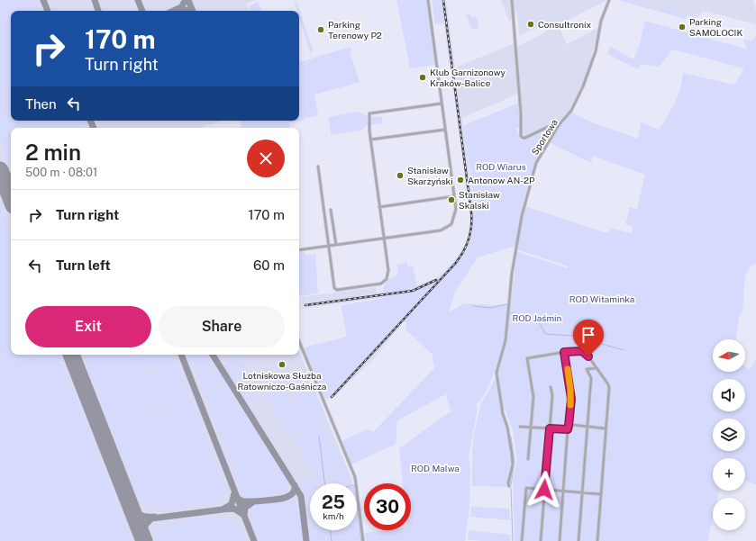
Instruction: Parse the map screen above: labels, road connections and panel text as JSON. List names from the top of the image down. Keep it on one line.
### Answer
{"streets":{"street":["Sportowa"]},"parks":["ROD Wiarus","ROD Witaminka","ROD Jaśmin","ROD Malwa"],"places":["Consultronix","Parking SAMOLOCIK","Parking Terenowy P2","Klub Garnizonowy Kraków-Balice","Stanisław Skarżyński","Antonow AN-2P","Stanisław Skalski","Lotniskowa Służba Ratowniczo-Gaśnicza"],"north":"left","page":{"turn":["170 m","Turn right"],"then":"Then","heading":["2 min","500 m · 08:01"],"list":[{"name":"Turn right","value":"170 m"},{"name":"Turn left","value":"60 m"}],"buttons":["Exit","Share"],"map_buttons":["+","−"],"speed":"25 km/h","limit":"30"}}
